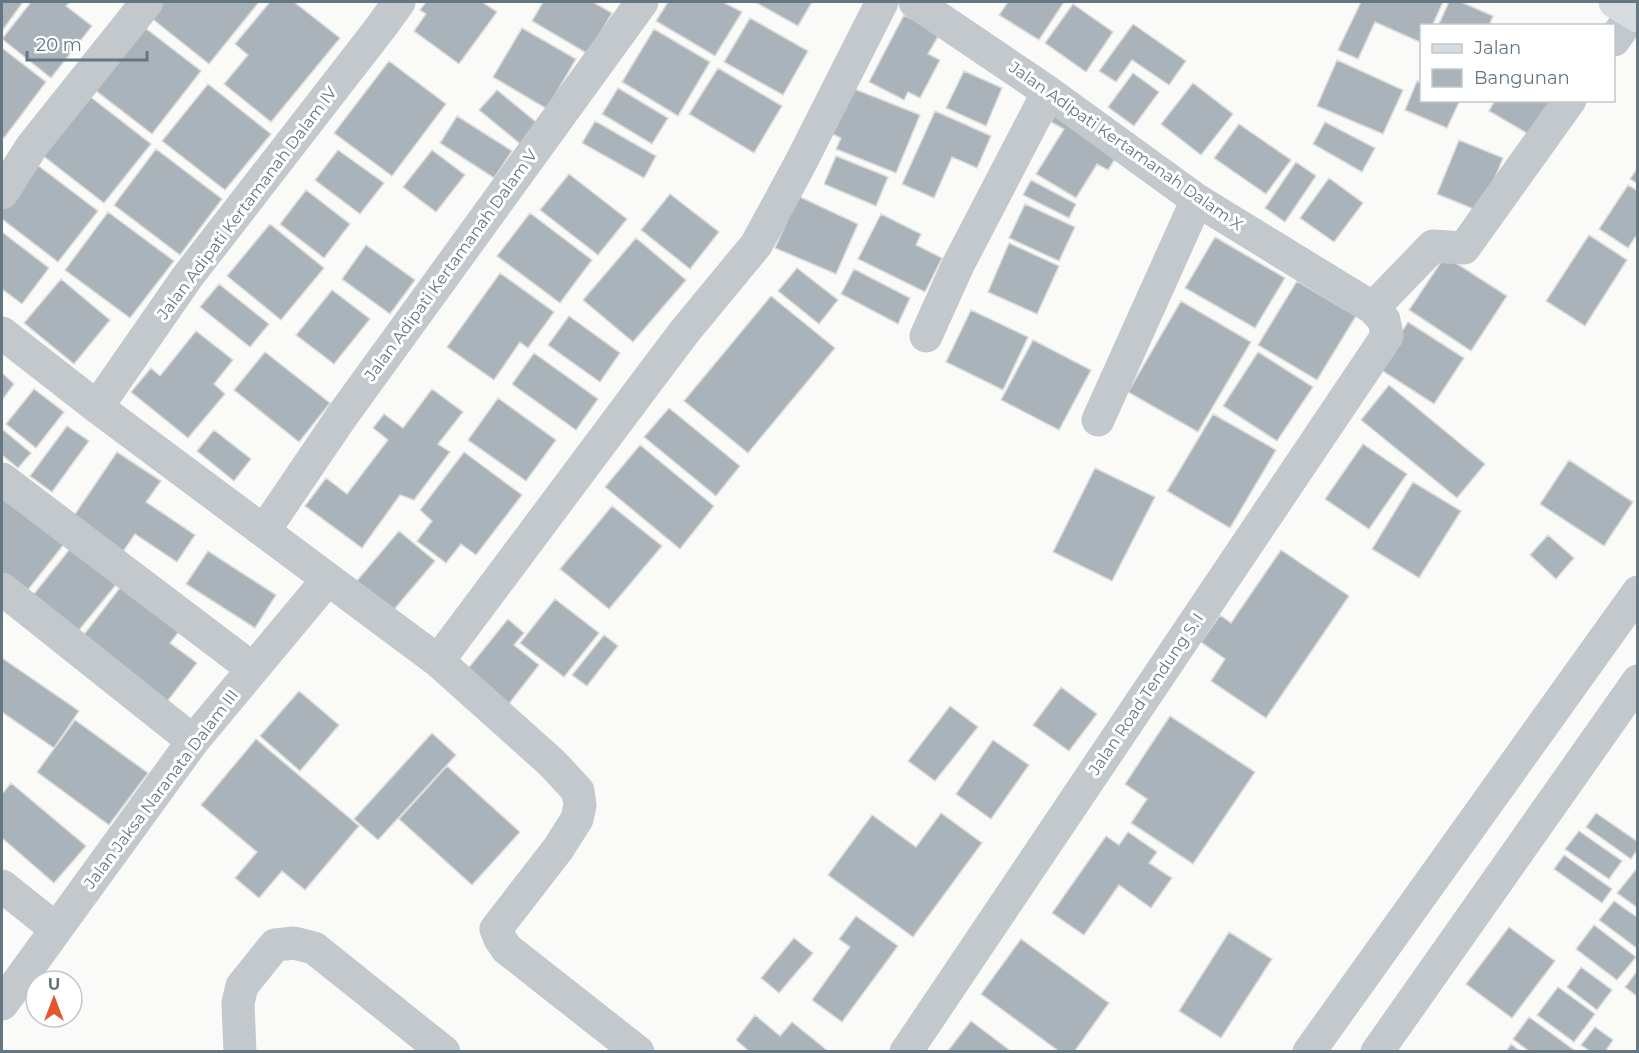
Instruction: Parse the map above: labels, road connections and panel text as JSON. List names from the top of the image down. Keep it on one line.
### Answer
{"streets":{"street":["Jalan Adipati Kertamanah Dalam X","Jalan Adipati Kertamanah Dalam IV","Jalan Adipati Kertamanah Dalam V","Jalan Road Tendung S. I","Jalan Jaksa Naranata Dalam III"]},"crossings":[["Jalan Adipati Kertamanah Dalam X","Jalan Road Tendung S. I"]],"legend":["Jalan","Bangunan"],"scale_bar":"20 m","north":"top"}
